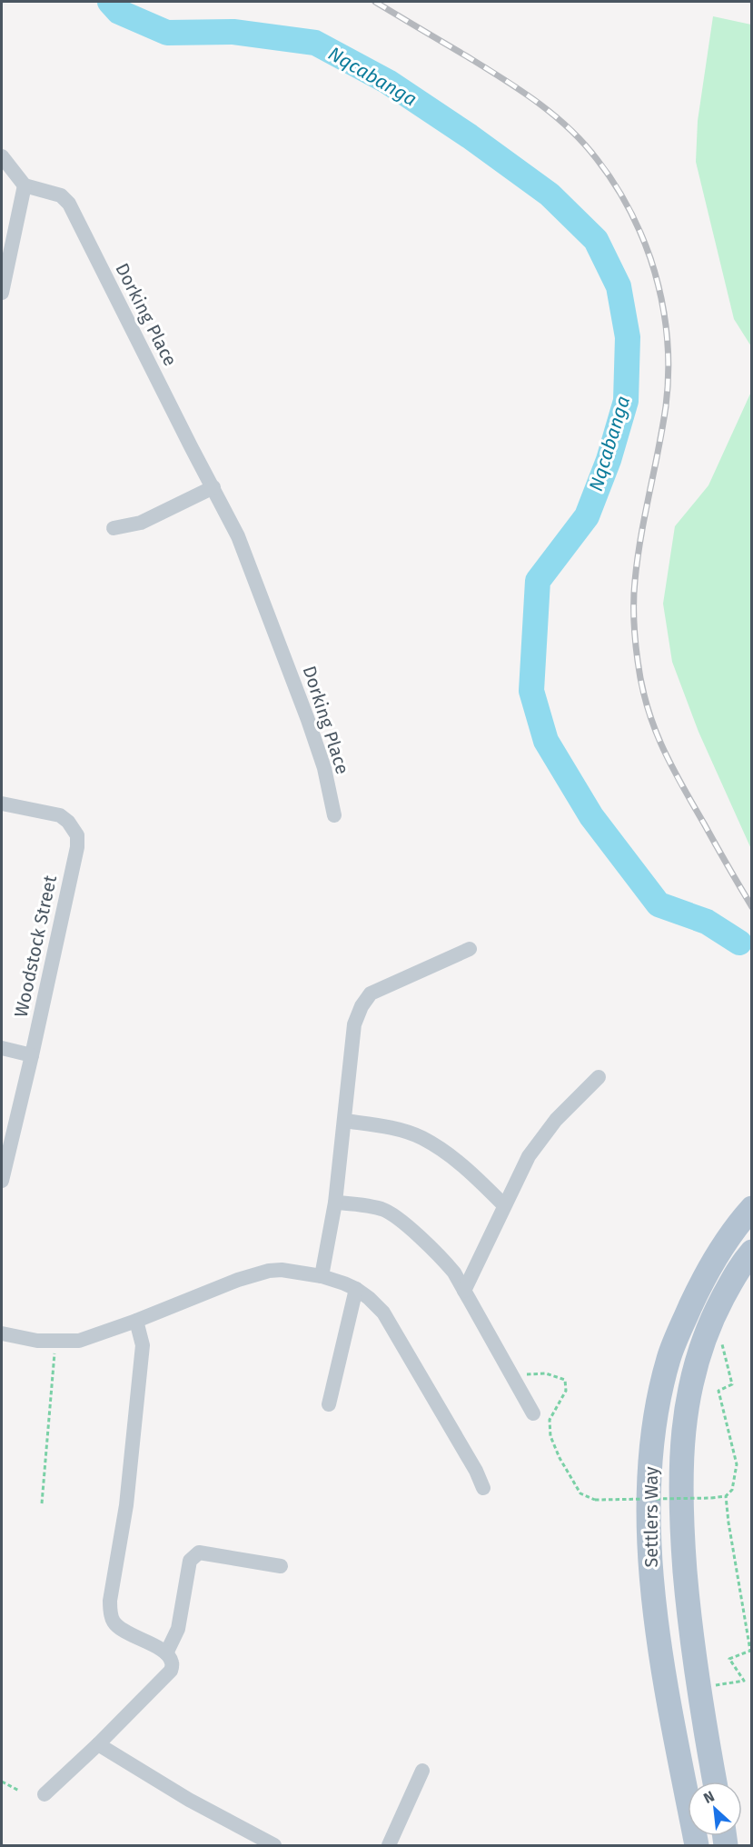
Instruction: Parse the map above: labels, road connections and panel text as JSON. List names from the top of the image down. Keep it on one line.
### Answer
{"streets":{"main road":["Settlers Way"],"street":["Dorking Place","Woodstock Street"]},"water":["Nqcabanga"],"north":"top left"}
